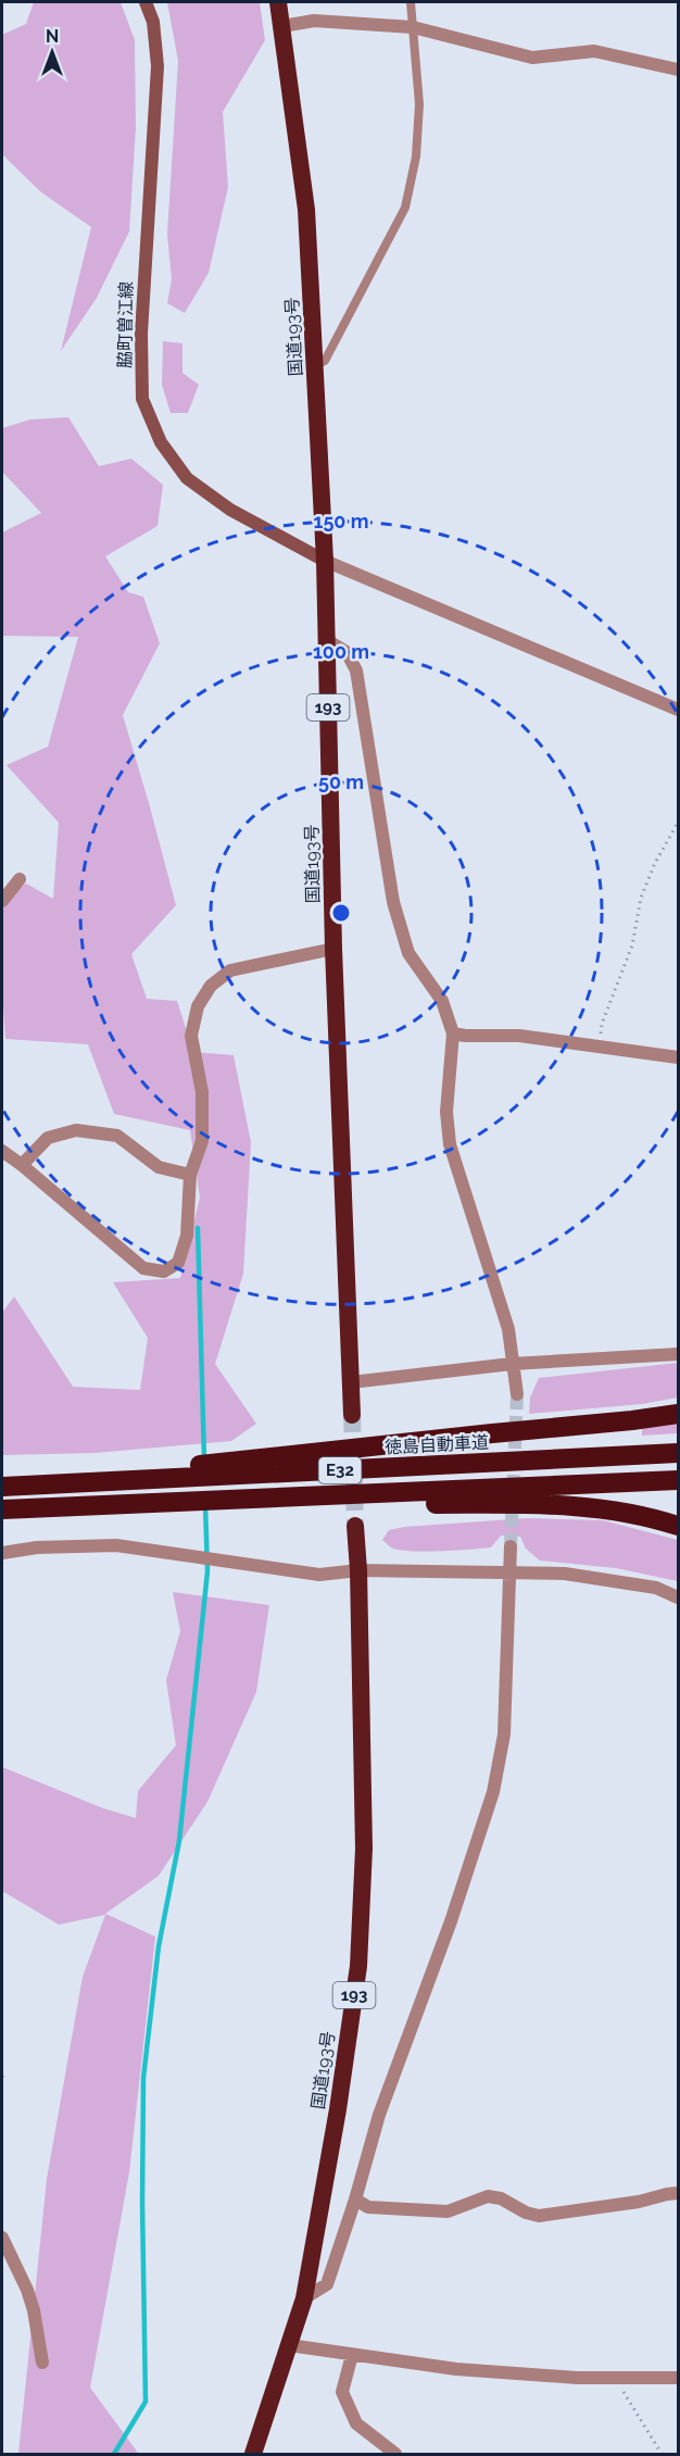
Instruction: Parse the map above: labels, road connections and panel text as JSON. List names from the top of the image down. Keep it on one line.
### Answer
{"streets":{"highway":["国道193号","193","徳島自動車道","E32"],"main road":["脇町曽江線"]},"crossings":[["脇町曽江線","国道193号"]],"north":"top","rings":["150 m","100 m","50 m"]}
